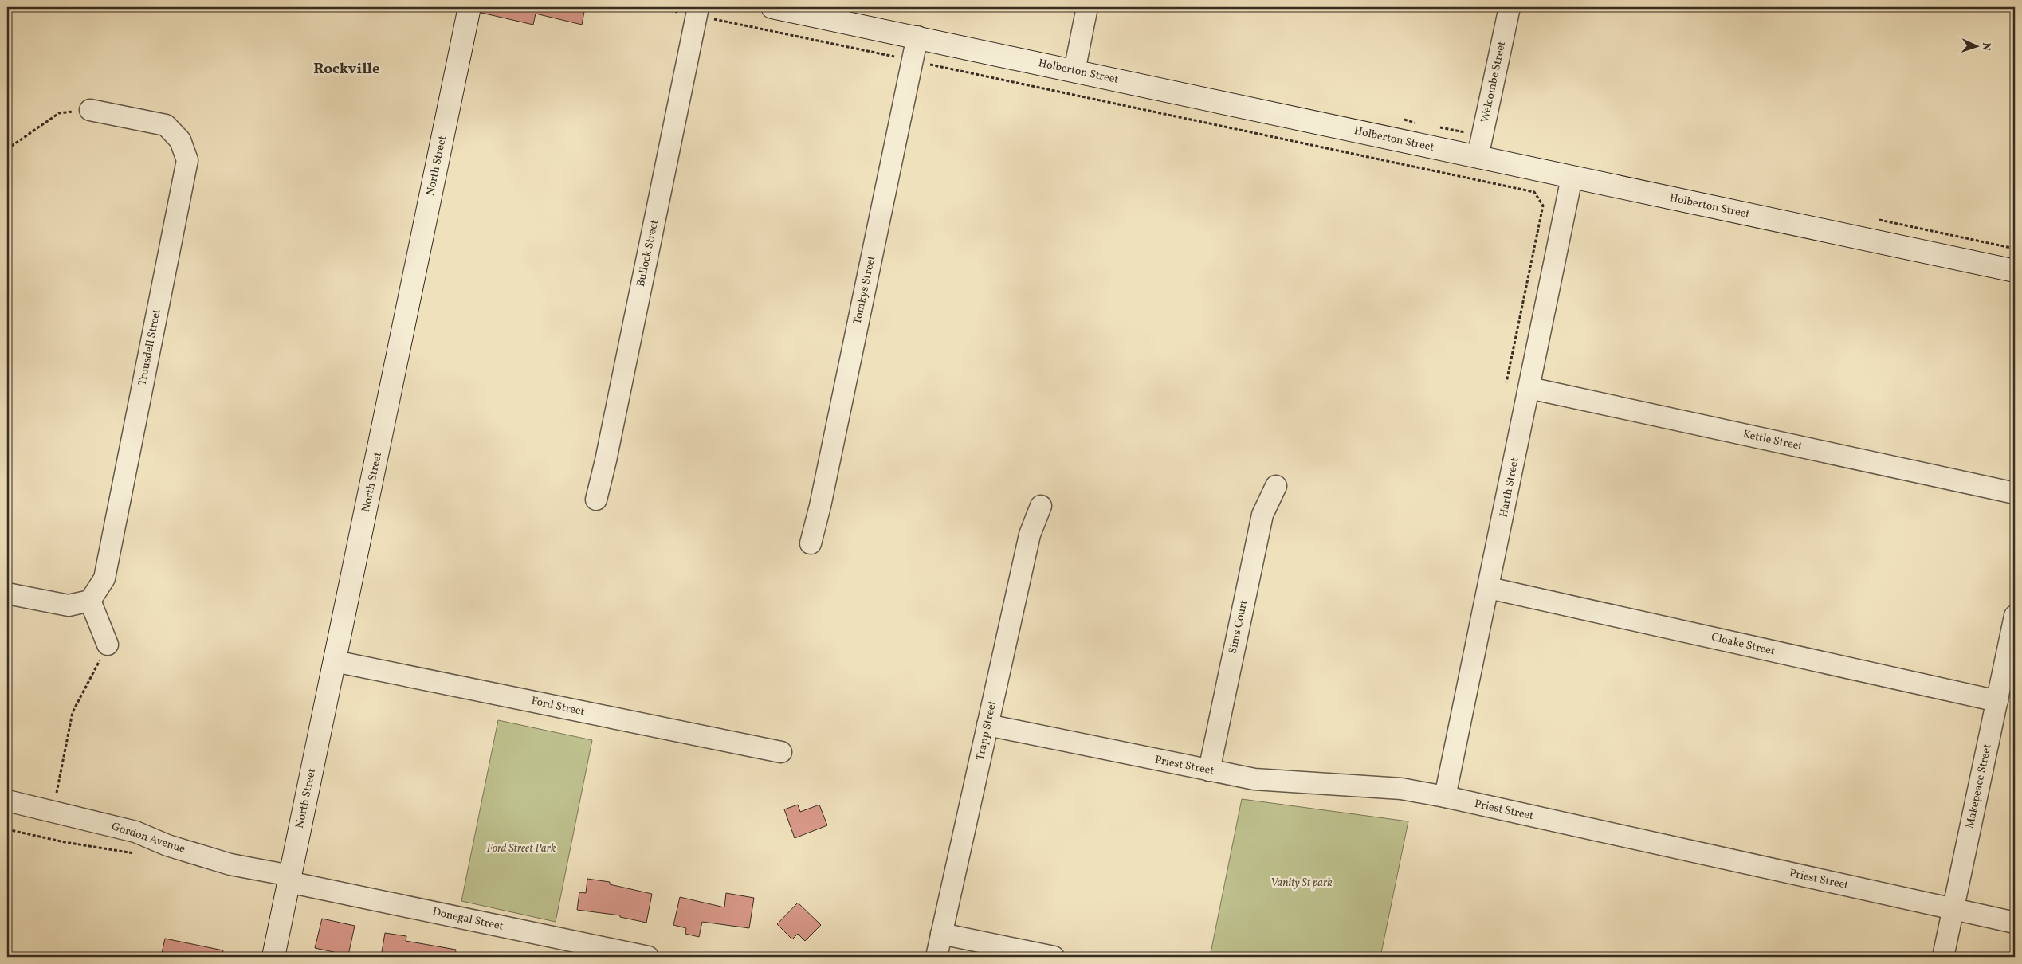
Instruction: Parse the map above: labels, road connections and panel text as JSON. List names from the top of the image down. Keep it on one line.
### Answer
{"streets":{"main road":["Holberton Street","North Street"],"street":["Welcombe Street","Bullock Street","Tomkys Street","Trousdell Street","Kettle Street","Harth Street","Sims Court","Cloake Street","Ford Street","Trapp Street","Priest Street","Makepeace Street","Gordon Avenue","Donegal Street"]},"crossings":[["Holberton Street","Welcombe Street"],["Holberton Street","Tomkys Street"],["Holberton Street","Harth Street"],["North Street","Ford Street"],["North Street","Gordon Avenue"],["North Street","Donegal Street"],["Kettle Street","Harth Street"],["Harth Street","Cloake Street"],["Harth Street","Priest Street"],["Sims Court","Priest Street"],["Cloake Street","Makepeace Street"],["Trapp Street","Priest Street"],["Priest Street","Makepeace Street"],["Gordon Avenue","Donegal Street"]],"districts":["Rockville"],"parks":["Ford Street Park","Vanity St park"],"north":"right"}
